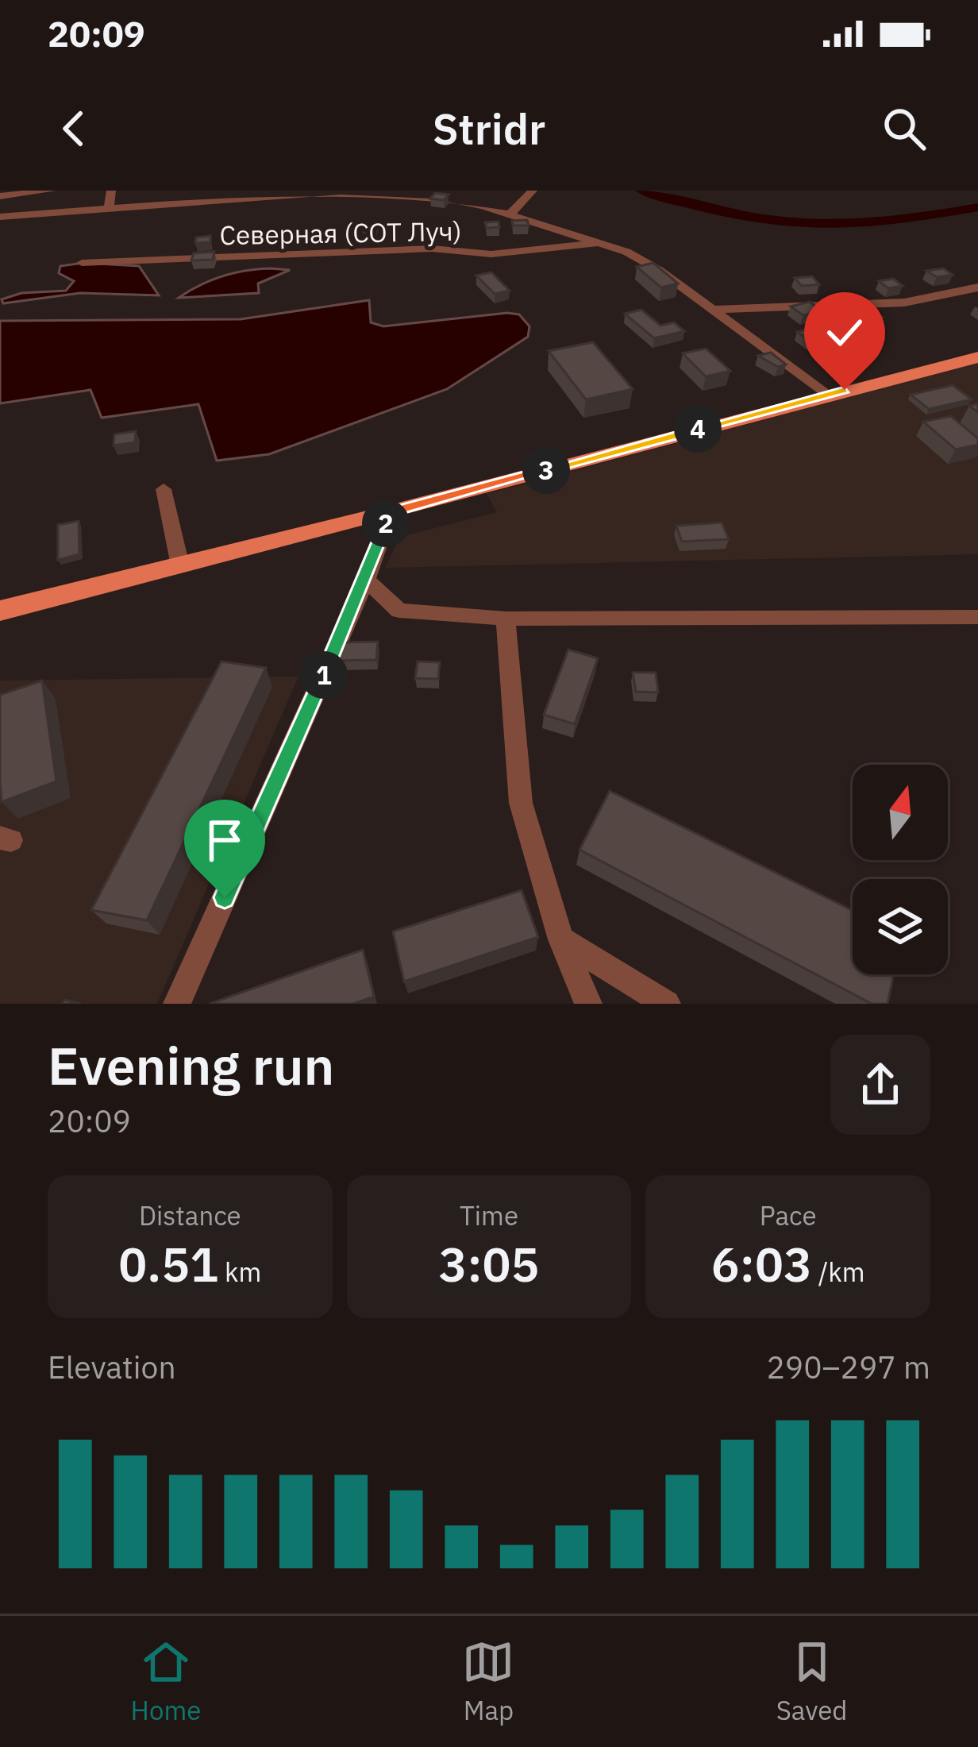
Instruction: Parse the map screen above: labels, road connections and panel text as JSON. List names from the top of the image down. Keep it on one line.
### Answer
{"streets":{"street":["Северная (СОТ Луч)"]},"north":"top","page":{"status":"20:09","header":"Stridr","pins":["4","3","2","1"],"heading":["Evening run","20:09"],"stats":[["Distance","0.51 km"],["Time","3:05"],["Pace","6:03 /km"]],"chart":["Elevation","290–297 m"],"tabs":["Home","Map","Saved"]}}
